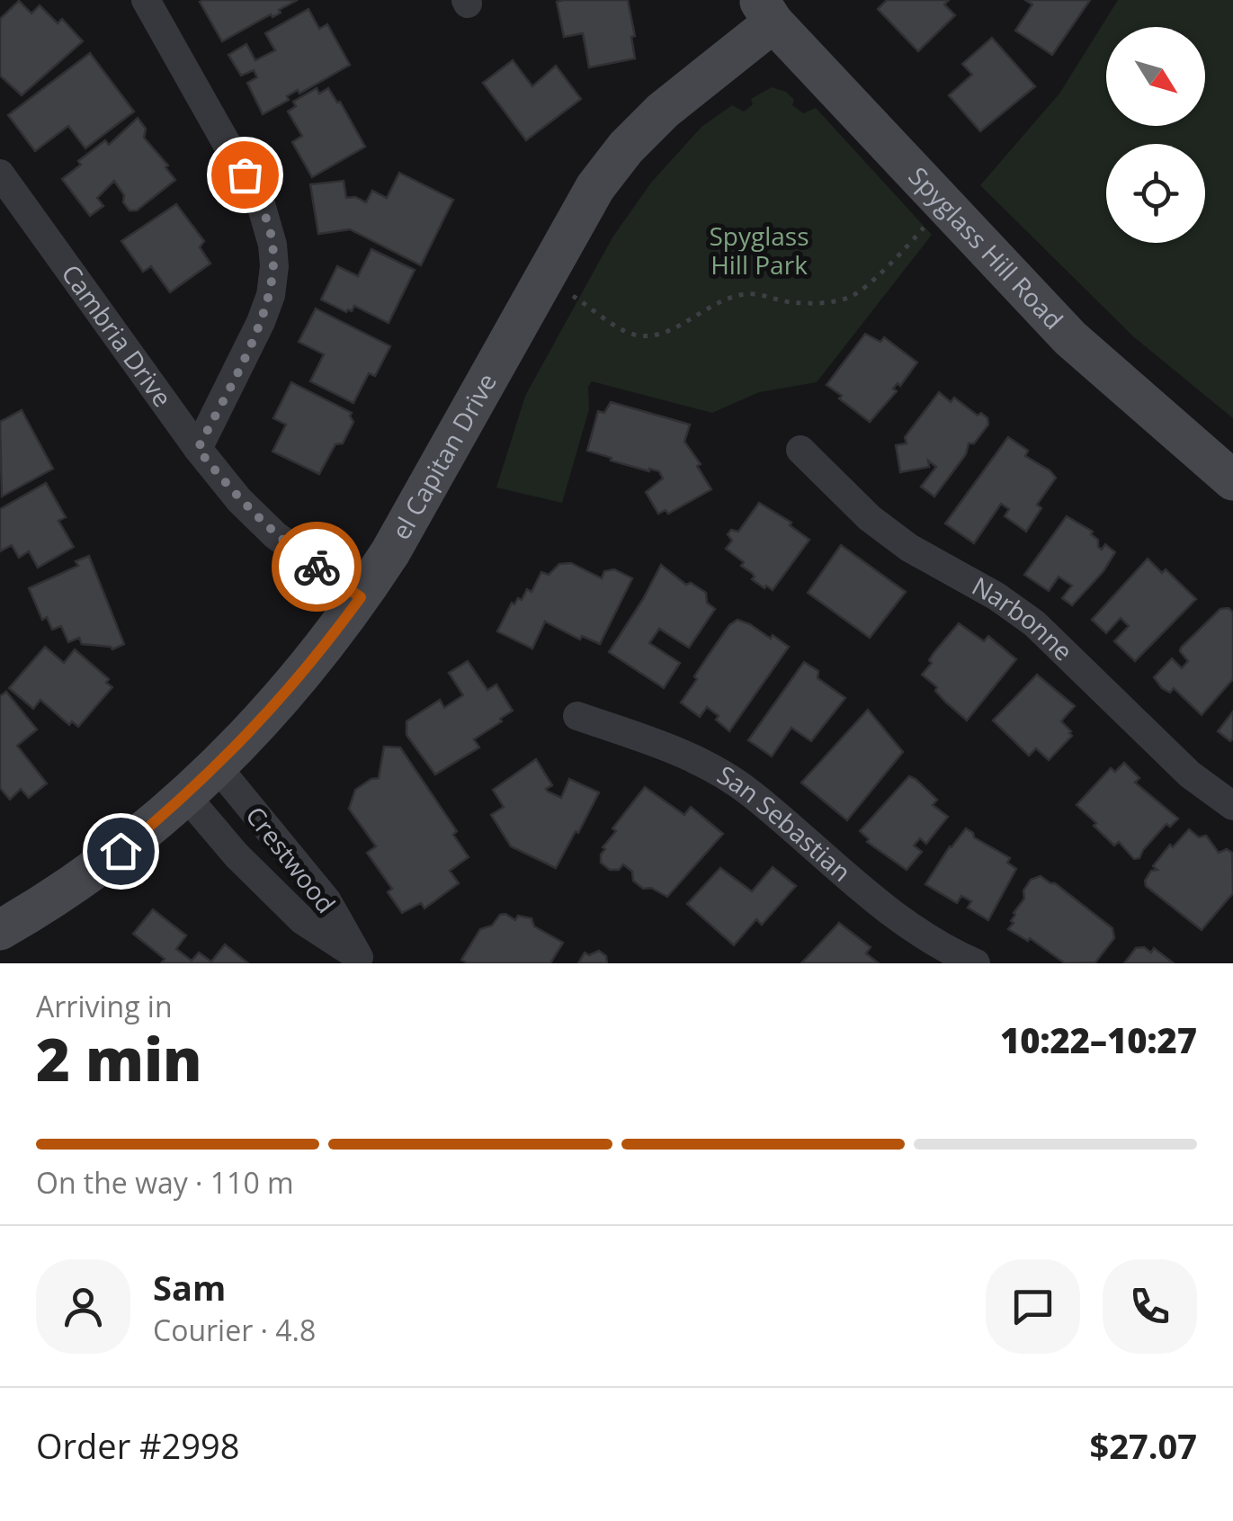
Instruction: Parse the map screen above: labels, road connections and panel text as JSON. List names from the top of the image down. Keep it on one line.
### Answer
{"streets":{"street":["Spyglass Hill Road","Cambria Drive","el Capitan Drive","Narbonne","San Sebastian","Crestwood"]},"crossings":[["Spyglass Hill Road","el Capitan Drive"],["Cambria Drive","el Capitan Drive"],["el Capitan Drive","Crestwood"]],"parks":["Spyglass Hill Park"],"north":"bottom right","page":{"heading":["2 min","Arriving in","10:22–10:27"],"panel":["Sam","Courier · 4.8","Order #2998","$27.07"],"bar":"On the way · 110 m"}}
